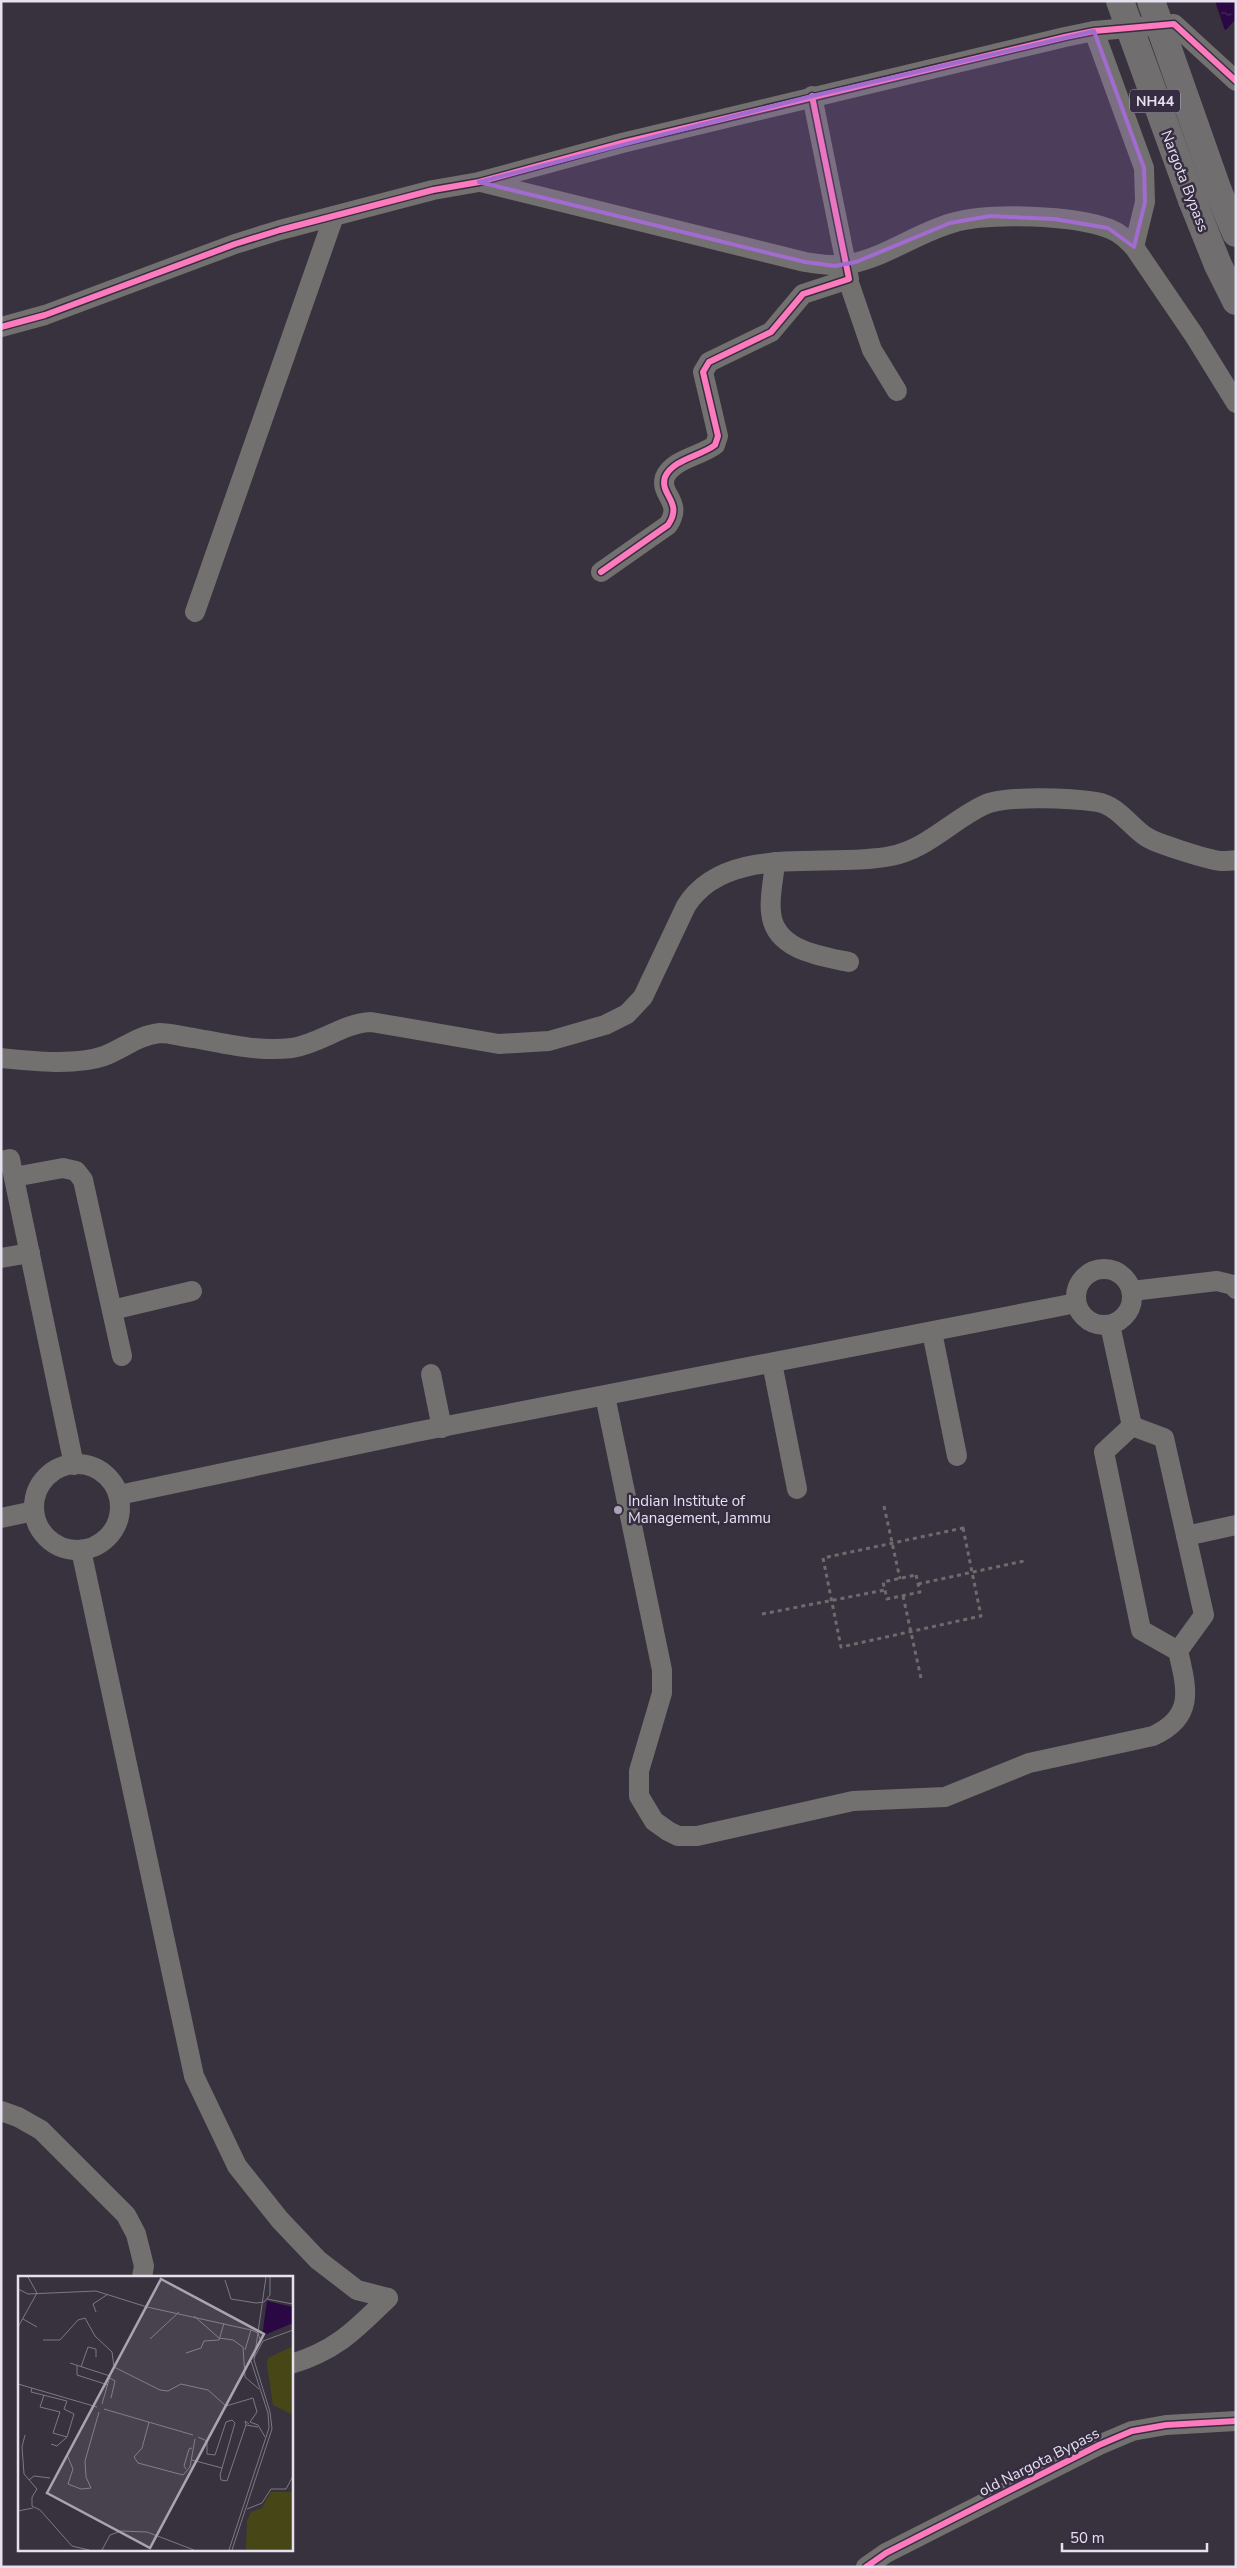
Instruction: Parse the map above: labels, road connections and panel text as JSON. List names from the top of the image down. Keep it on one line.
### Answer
{"streets":{"highway":["NH44","Nargota Bypass"],"street":["old Nargota Bypass"]},"places":["Indian Institute of Management, Jammu"],"scale_bar":"50 m"}
